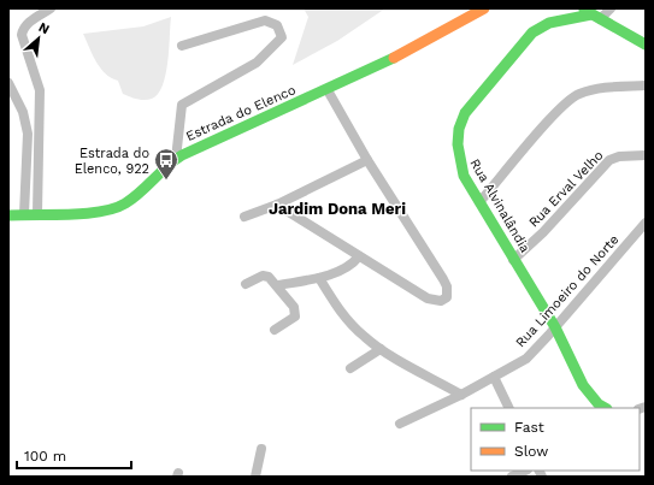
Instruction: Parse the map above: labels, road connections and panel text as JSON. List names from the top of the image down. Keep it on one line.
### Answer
{"streets":{"street":["Estrada do Elenco","Rua Erval Velho","Rua Alvinalândia","Rua Limoeiro do Norte"]},"crossings":[["Rua Erval Velho","Rua Alvinalândia"],["Rua Alvinalândia","Rua Limoeiro do Norte"]],"districts":["Jardim Dona Meri"],"places":{"bus stop":["Estrada do Elenco, 922"]},"legend":["Fast","Slow"],"scale_bar":"100 m","north":"top right"}
